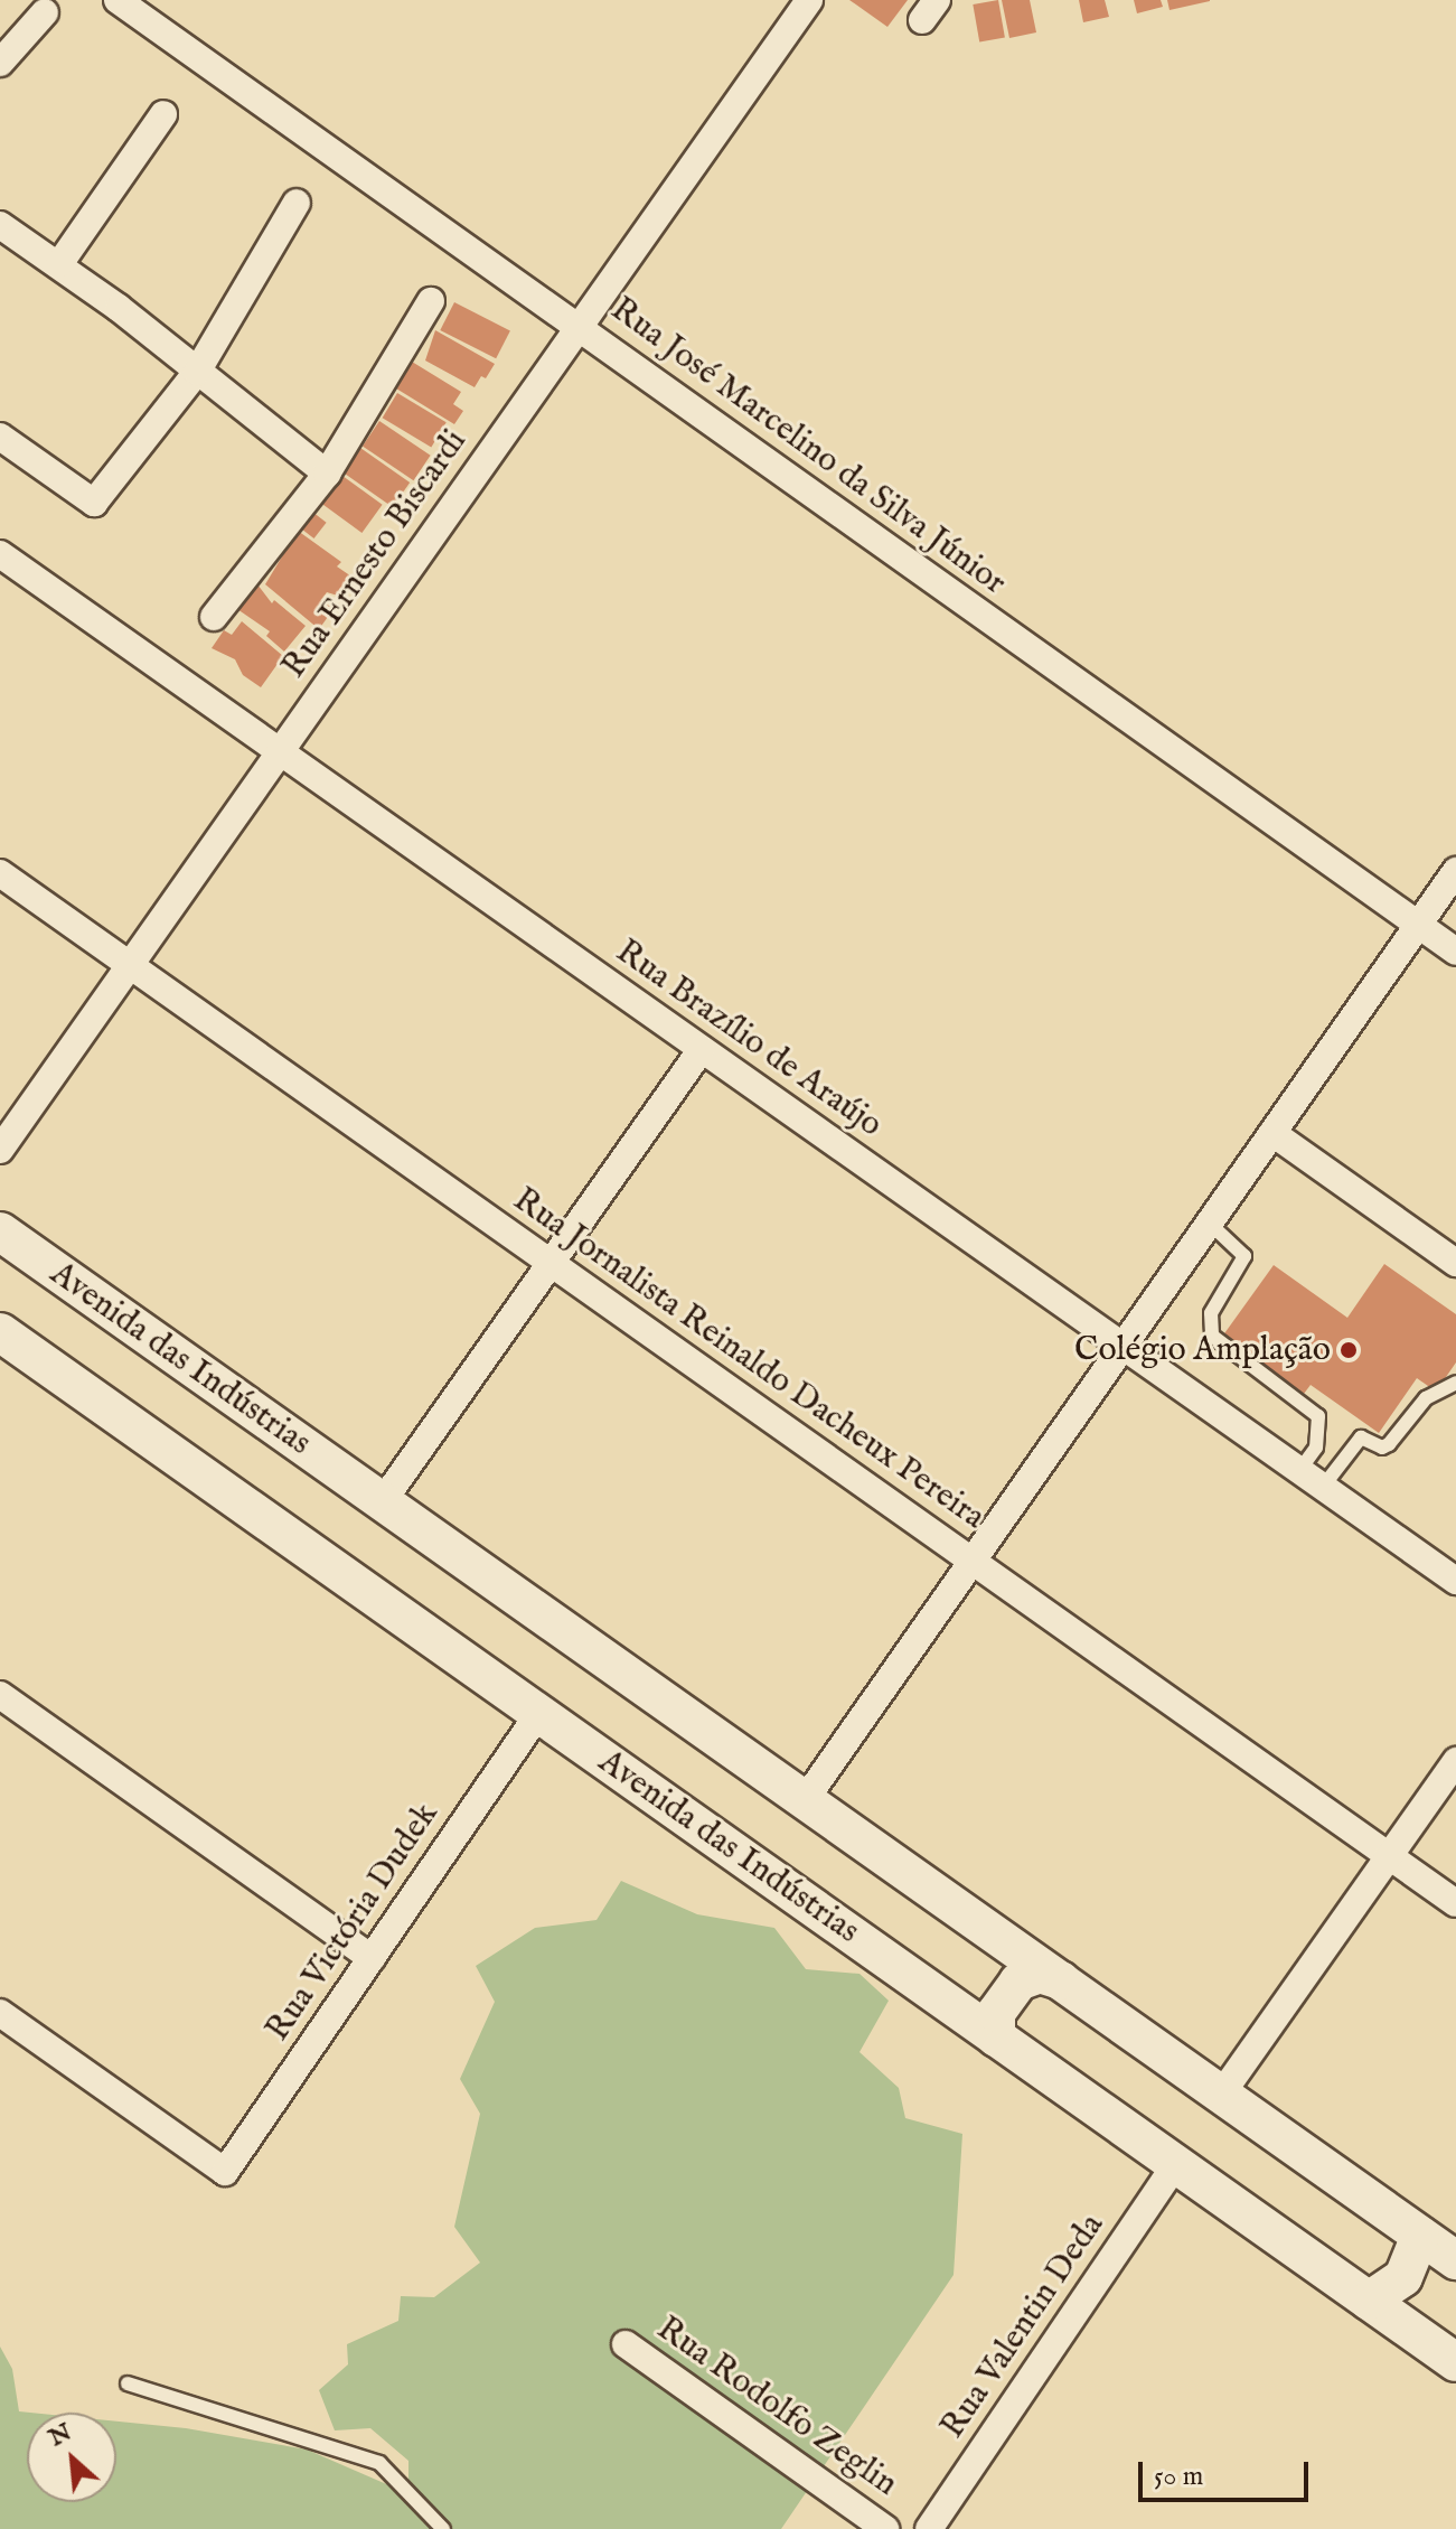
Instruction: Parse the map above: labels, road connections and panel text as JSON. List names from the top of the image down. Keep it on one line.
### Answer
{"streets":{"main road":["Avenida das Indústrias"],"street":["Rua José Marcelino da Silva Júnior","Rua Ernesto Biscardi","Rua Brazílio de Araújo","Rua Jornalista Reinaldo Dacheux Pereira","Rua Victória Dudek","Rua Valentin Deda","Rua Rodolfo Zeglin"]},"crossings":[["Rua José Marcelino da Silva Júnior","Rua Ernesto Biscardi"],["Rua Ernesto Biscardi","Rua Brazílio de Araújo"],["Rua Ernesto Biscardi","Rua Jornalista Reinaldo Dacheux Pereira"],["Avenida das Indústrias","Rua Victória Dudek"],["Avenida das Indústrias","Rua Valentin Deda"]],"places":["Colégio Amplação"],"scale_bar":"50 m","north":"top left"}
